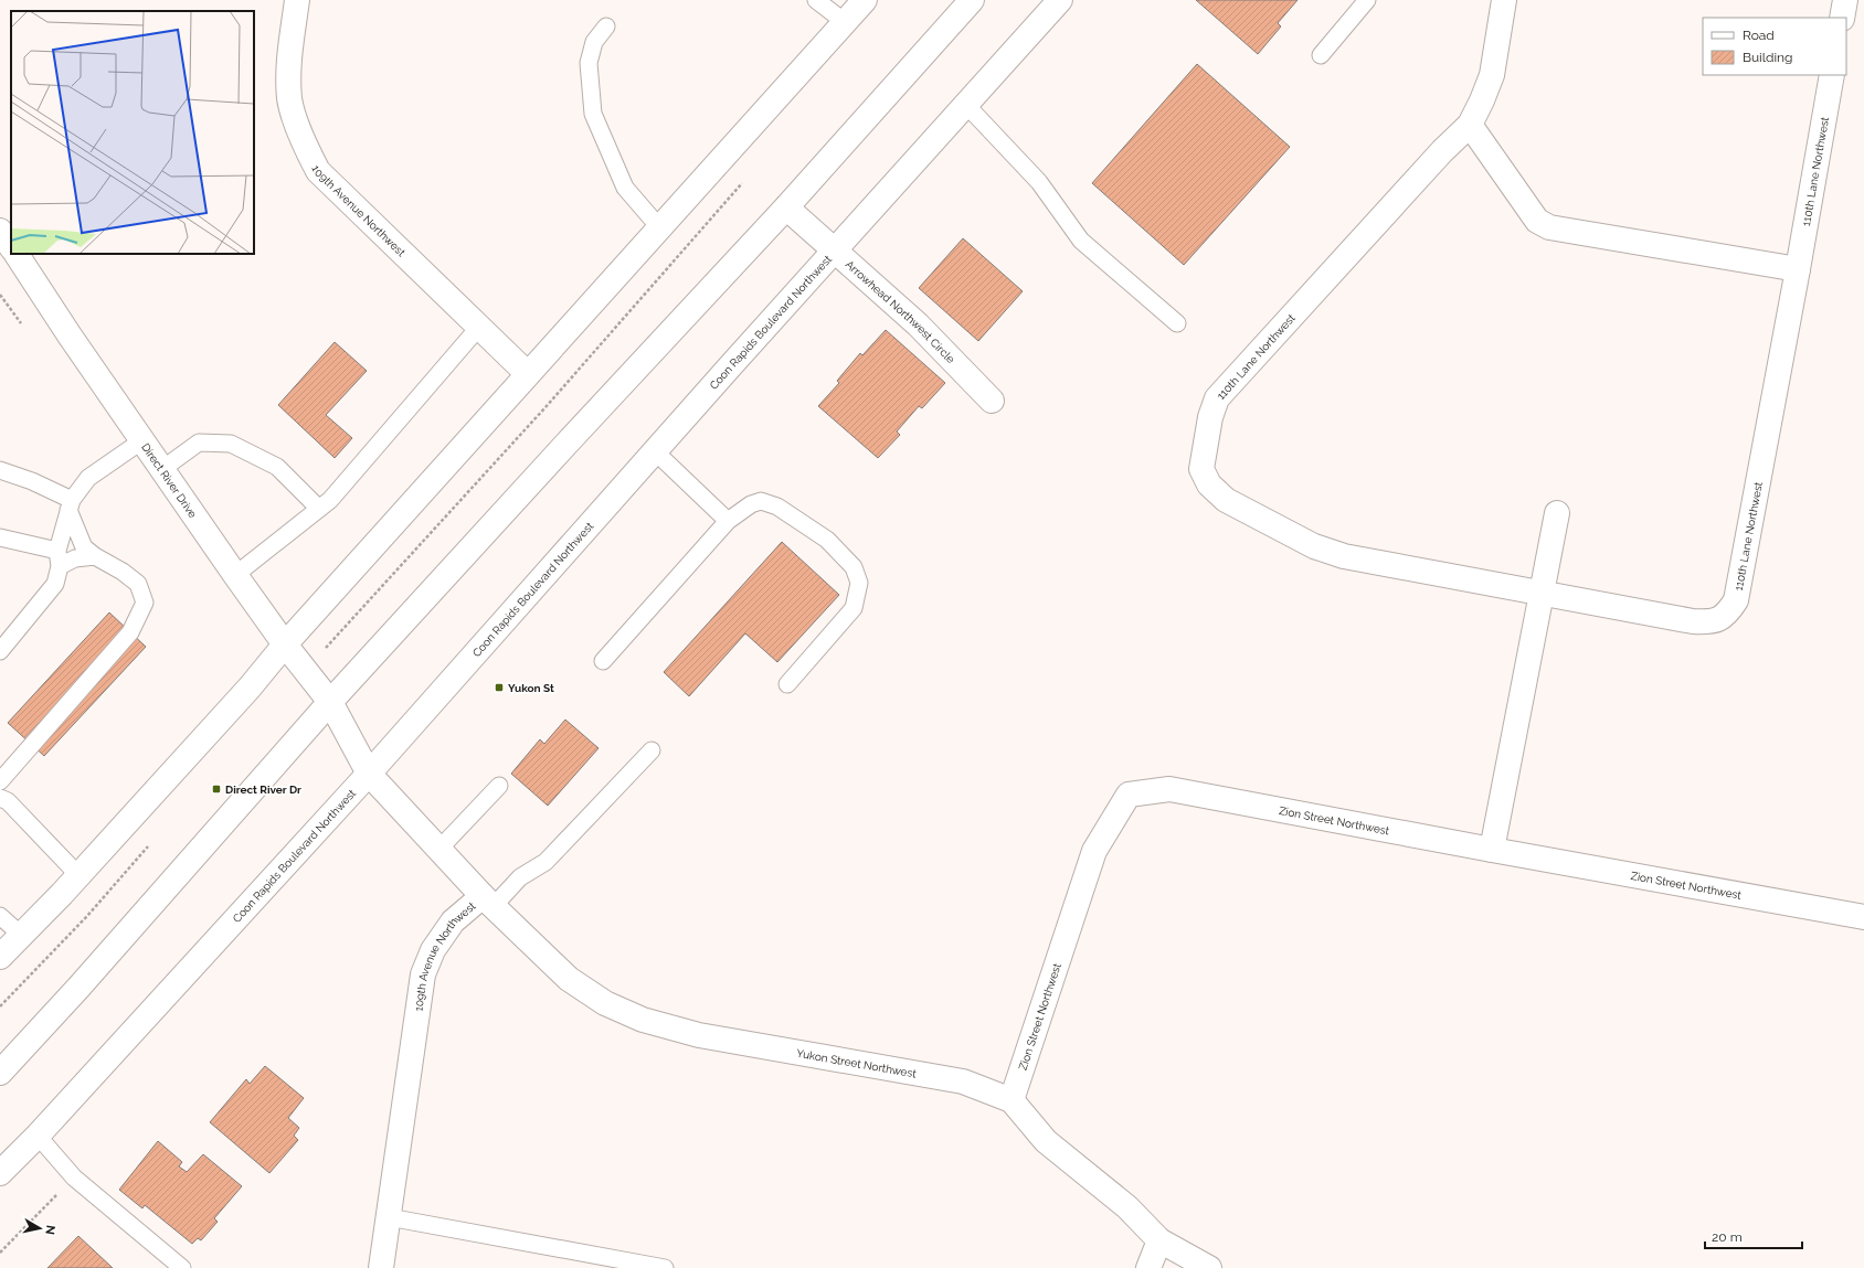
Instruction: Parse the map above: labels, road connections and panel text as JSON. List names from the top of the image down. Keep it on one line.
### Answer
{"streets":{"street":["110th Lane Northwest","109th Avenue Northwest","Arrowhead Northwest Circle","Coon Rapids Boulevard Northwest","Direct River Drive","Zion Street Northwest","Yukon Street Northwest"]},"crossings":[["109th Avenue Northwest","Coon Rapids Boulevard Northwest"],["109th Avenue Northwest","Direct River Drive"],["109th Avenue Northwest","Yukon Street Northwest"],["Arrowhead Northwest Circle","Coon Rapids Boulevard Northwest"],["Zion Street Northwest","Yukon Street Northwest"]],"places":{"transit":["Yukon St","Direct River Dr"]},"legend":["Road","Building"],"scale_bar":"20 m","north":"right"}
